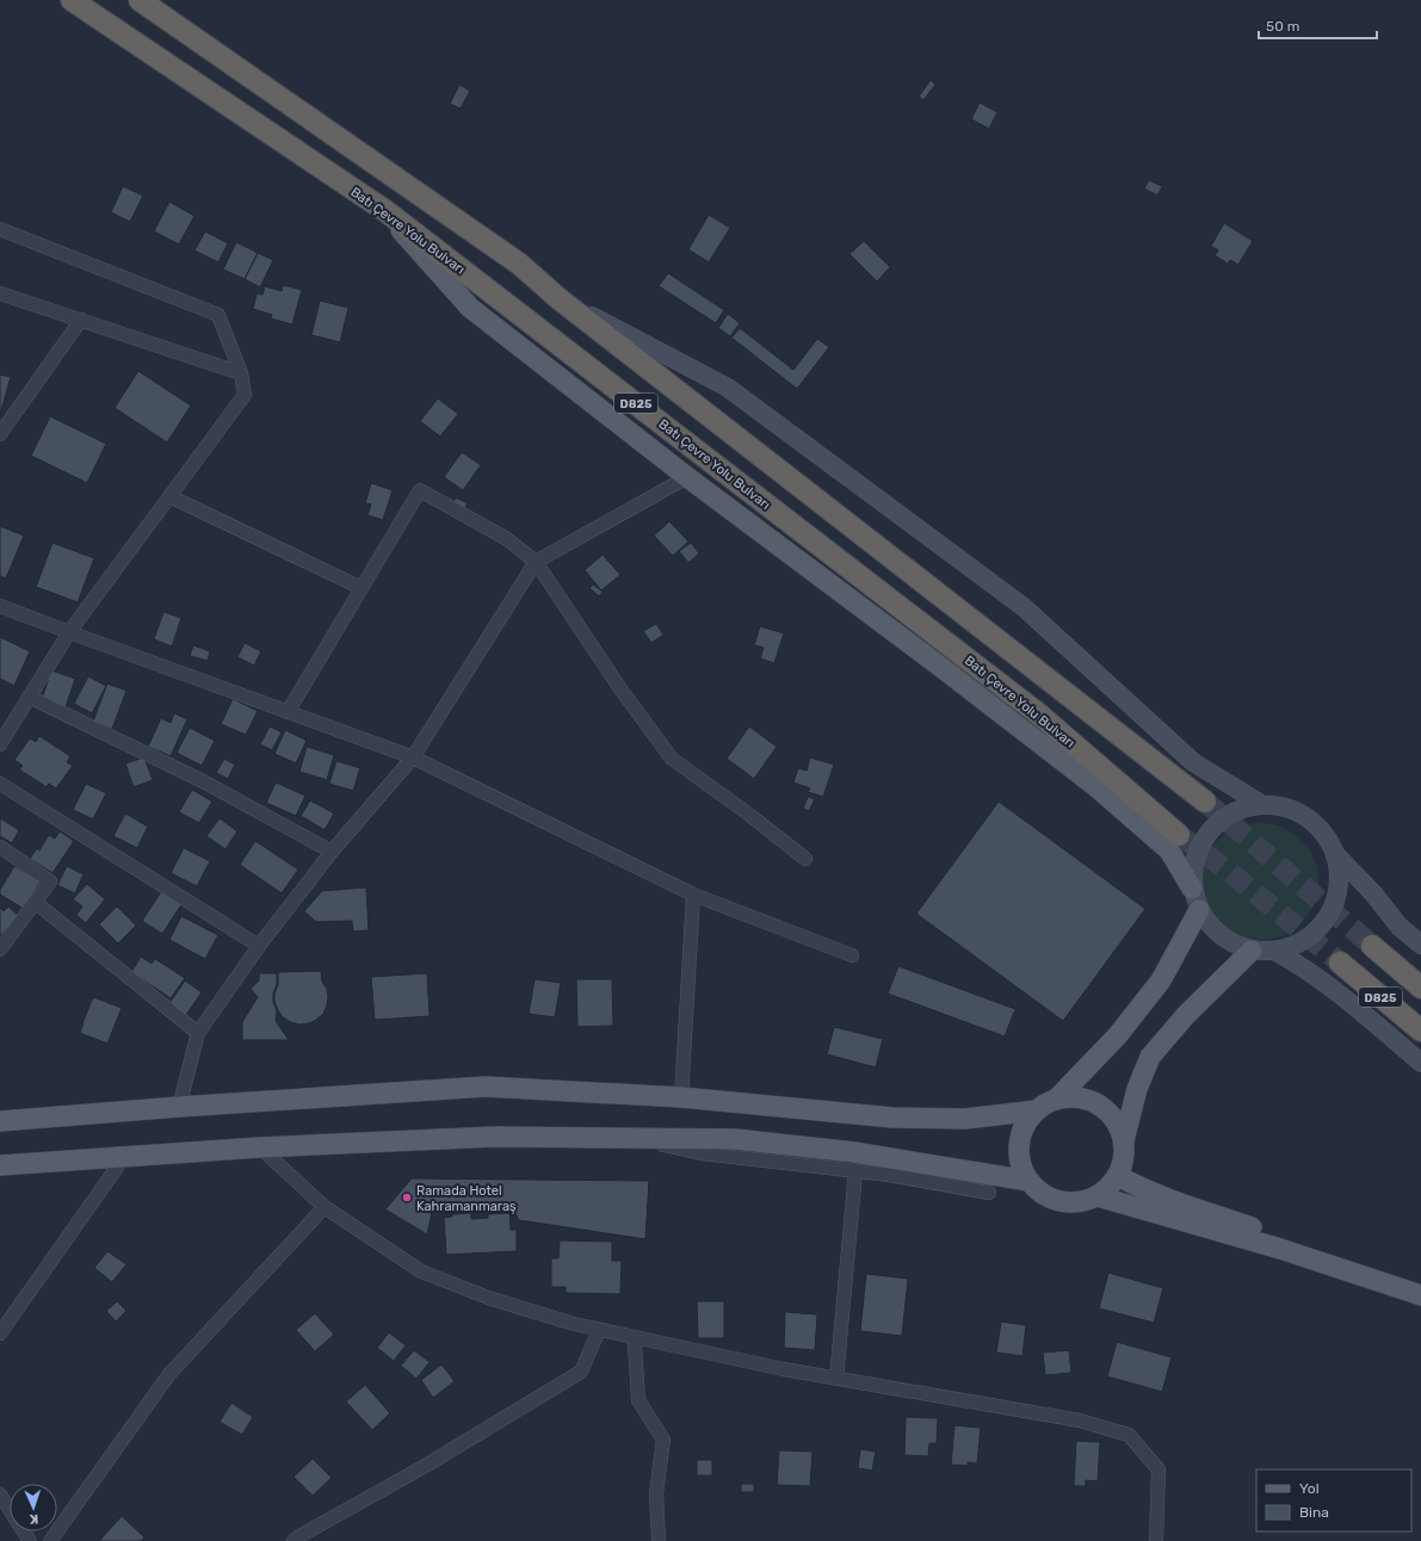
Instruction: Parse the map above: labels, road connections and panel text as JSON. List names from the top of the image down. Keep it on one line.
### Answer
{"streets":{"highway":["Batı Çevre Yolu Bulvarı","D825"]},"places":["Ramada Hotel Kahramanmaraş"],"legend":["Yol","Bina"],"scale_bar":"50 m","north":"bottom"}
